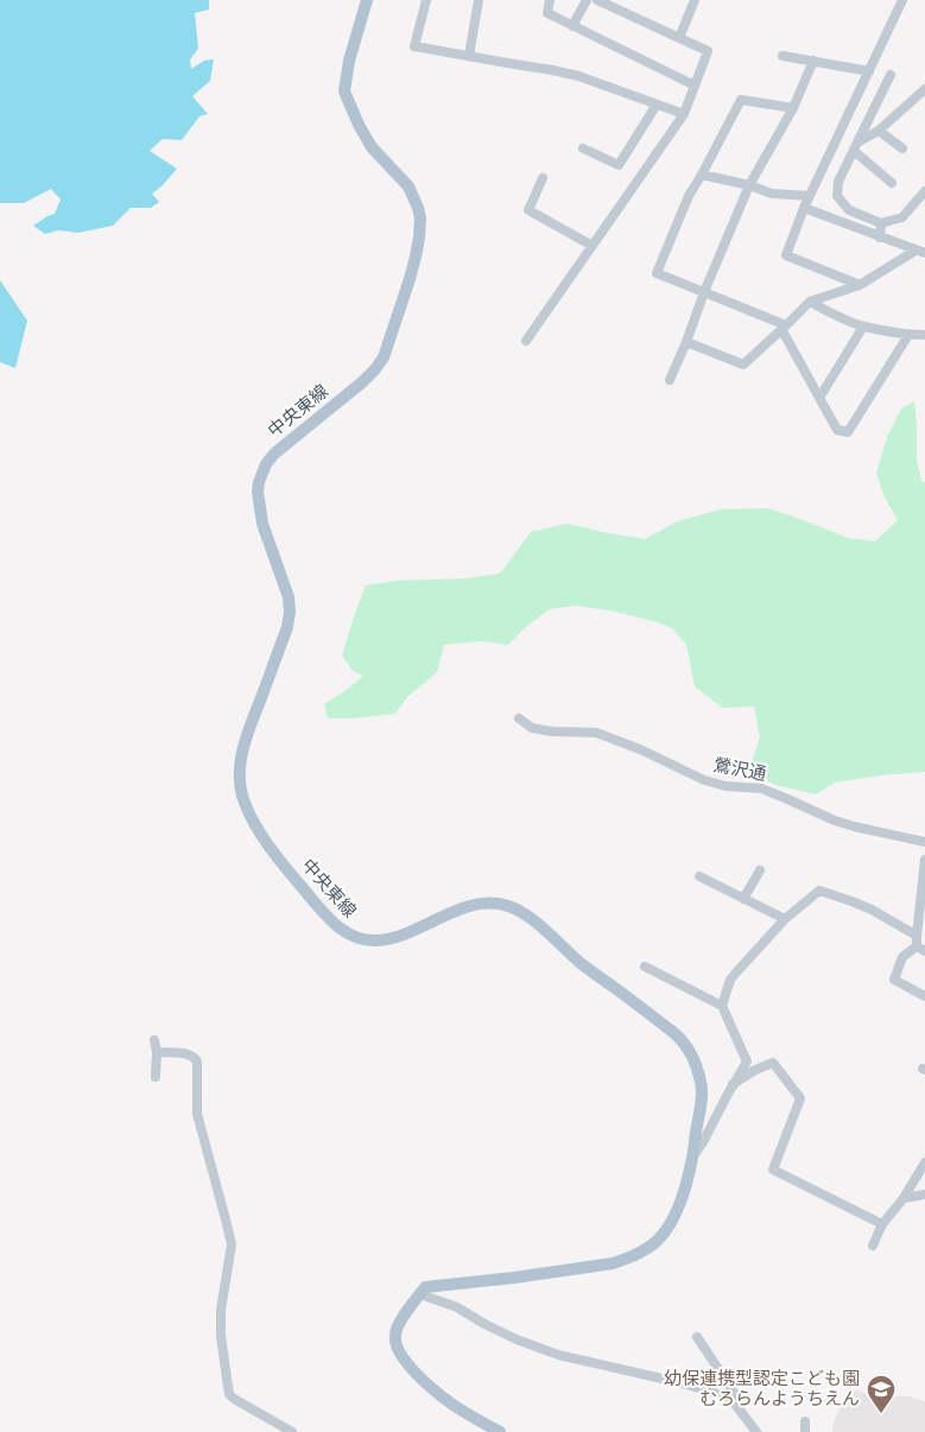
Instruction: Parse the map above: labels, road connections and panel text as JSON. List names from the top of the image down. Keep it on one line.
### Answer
{"streets":{"main road":["中央東線"],"street":["鶯沢通"]},"places":{"school or university":["幼保連携型認定こども園 むろらんようちえん"]}}
